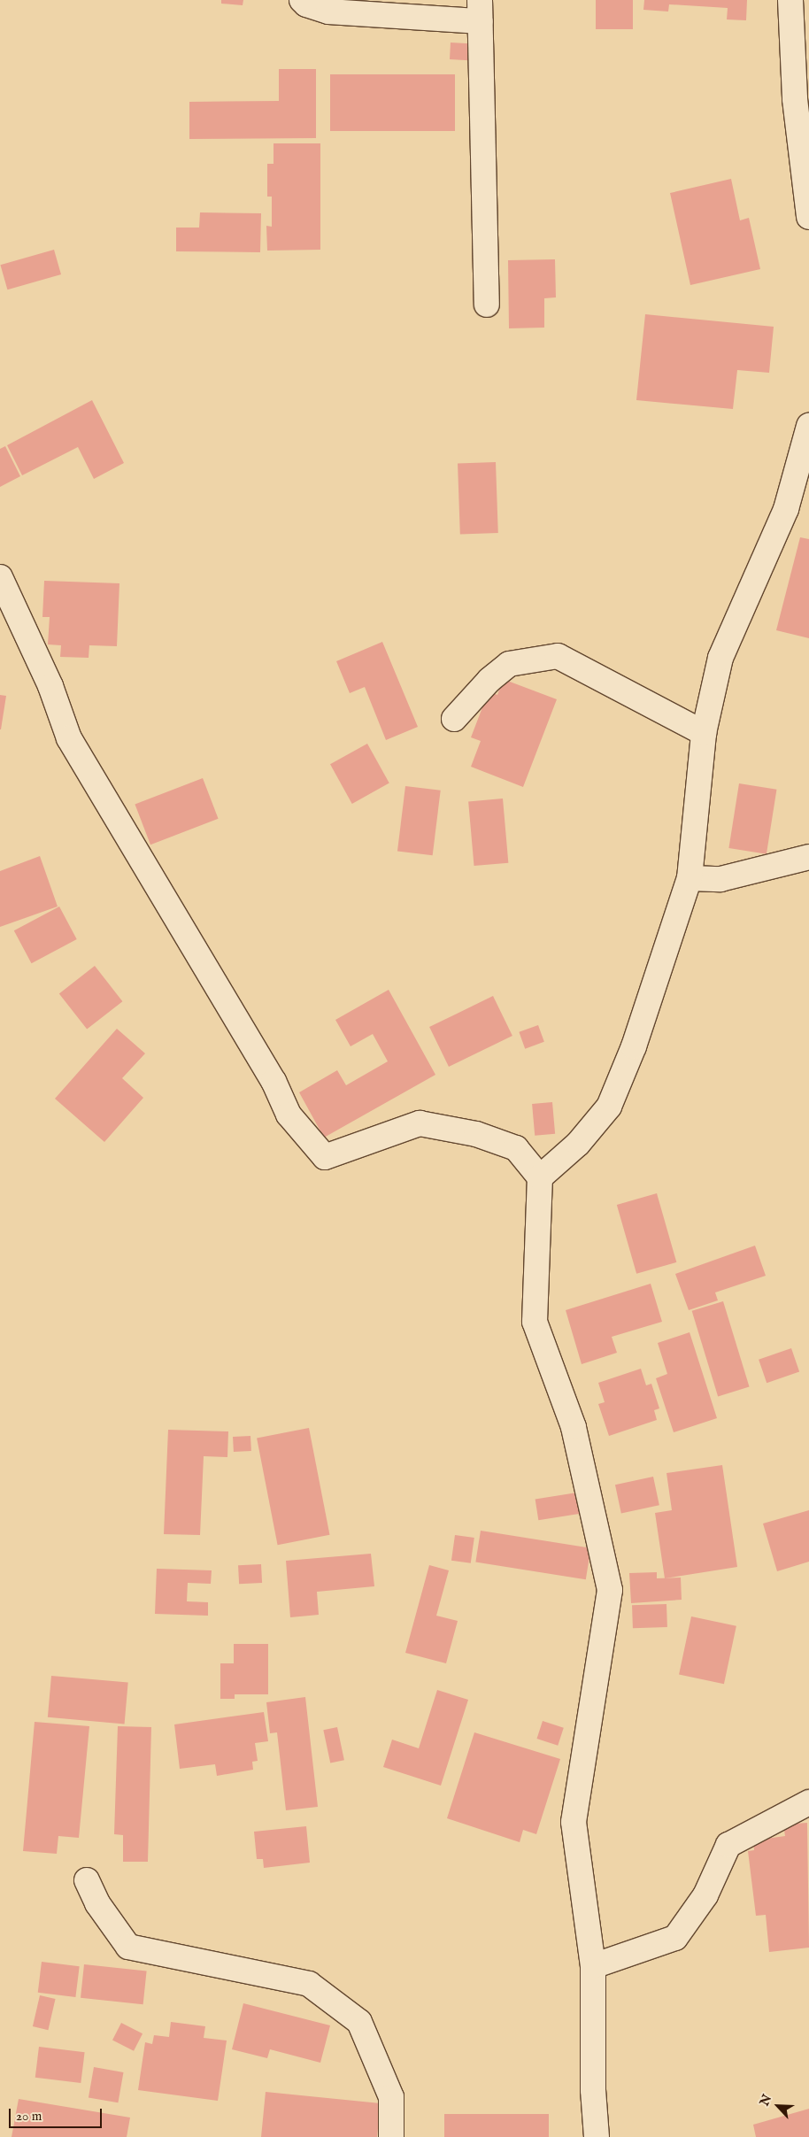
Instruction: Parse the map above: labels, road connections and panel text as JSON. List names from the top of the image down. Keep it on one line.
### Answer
{"scale_bar":"20 m","north":"top left"}
